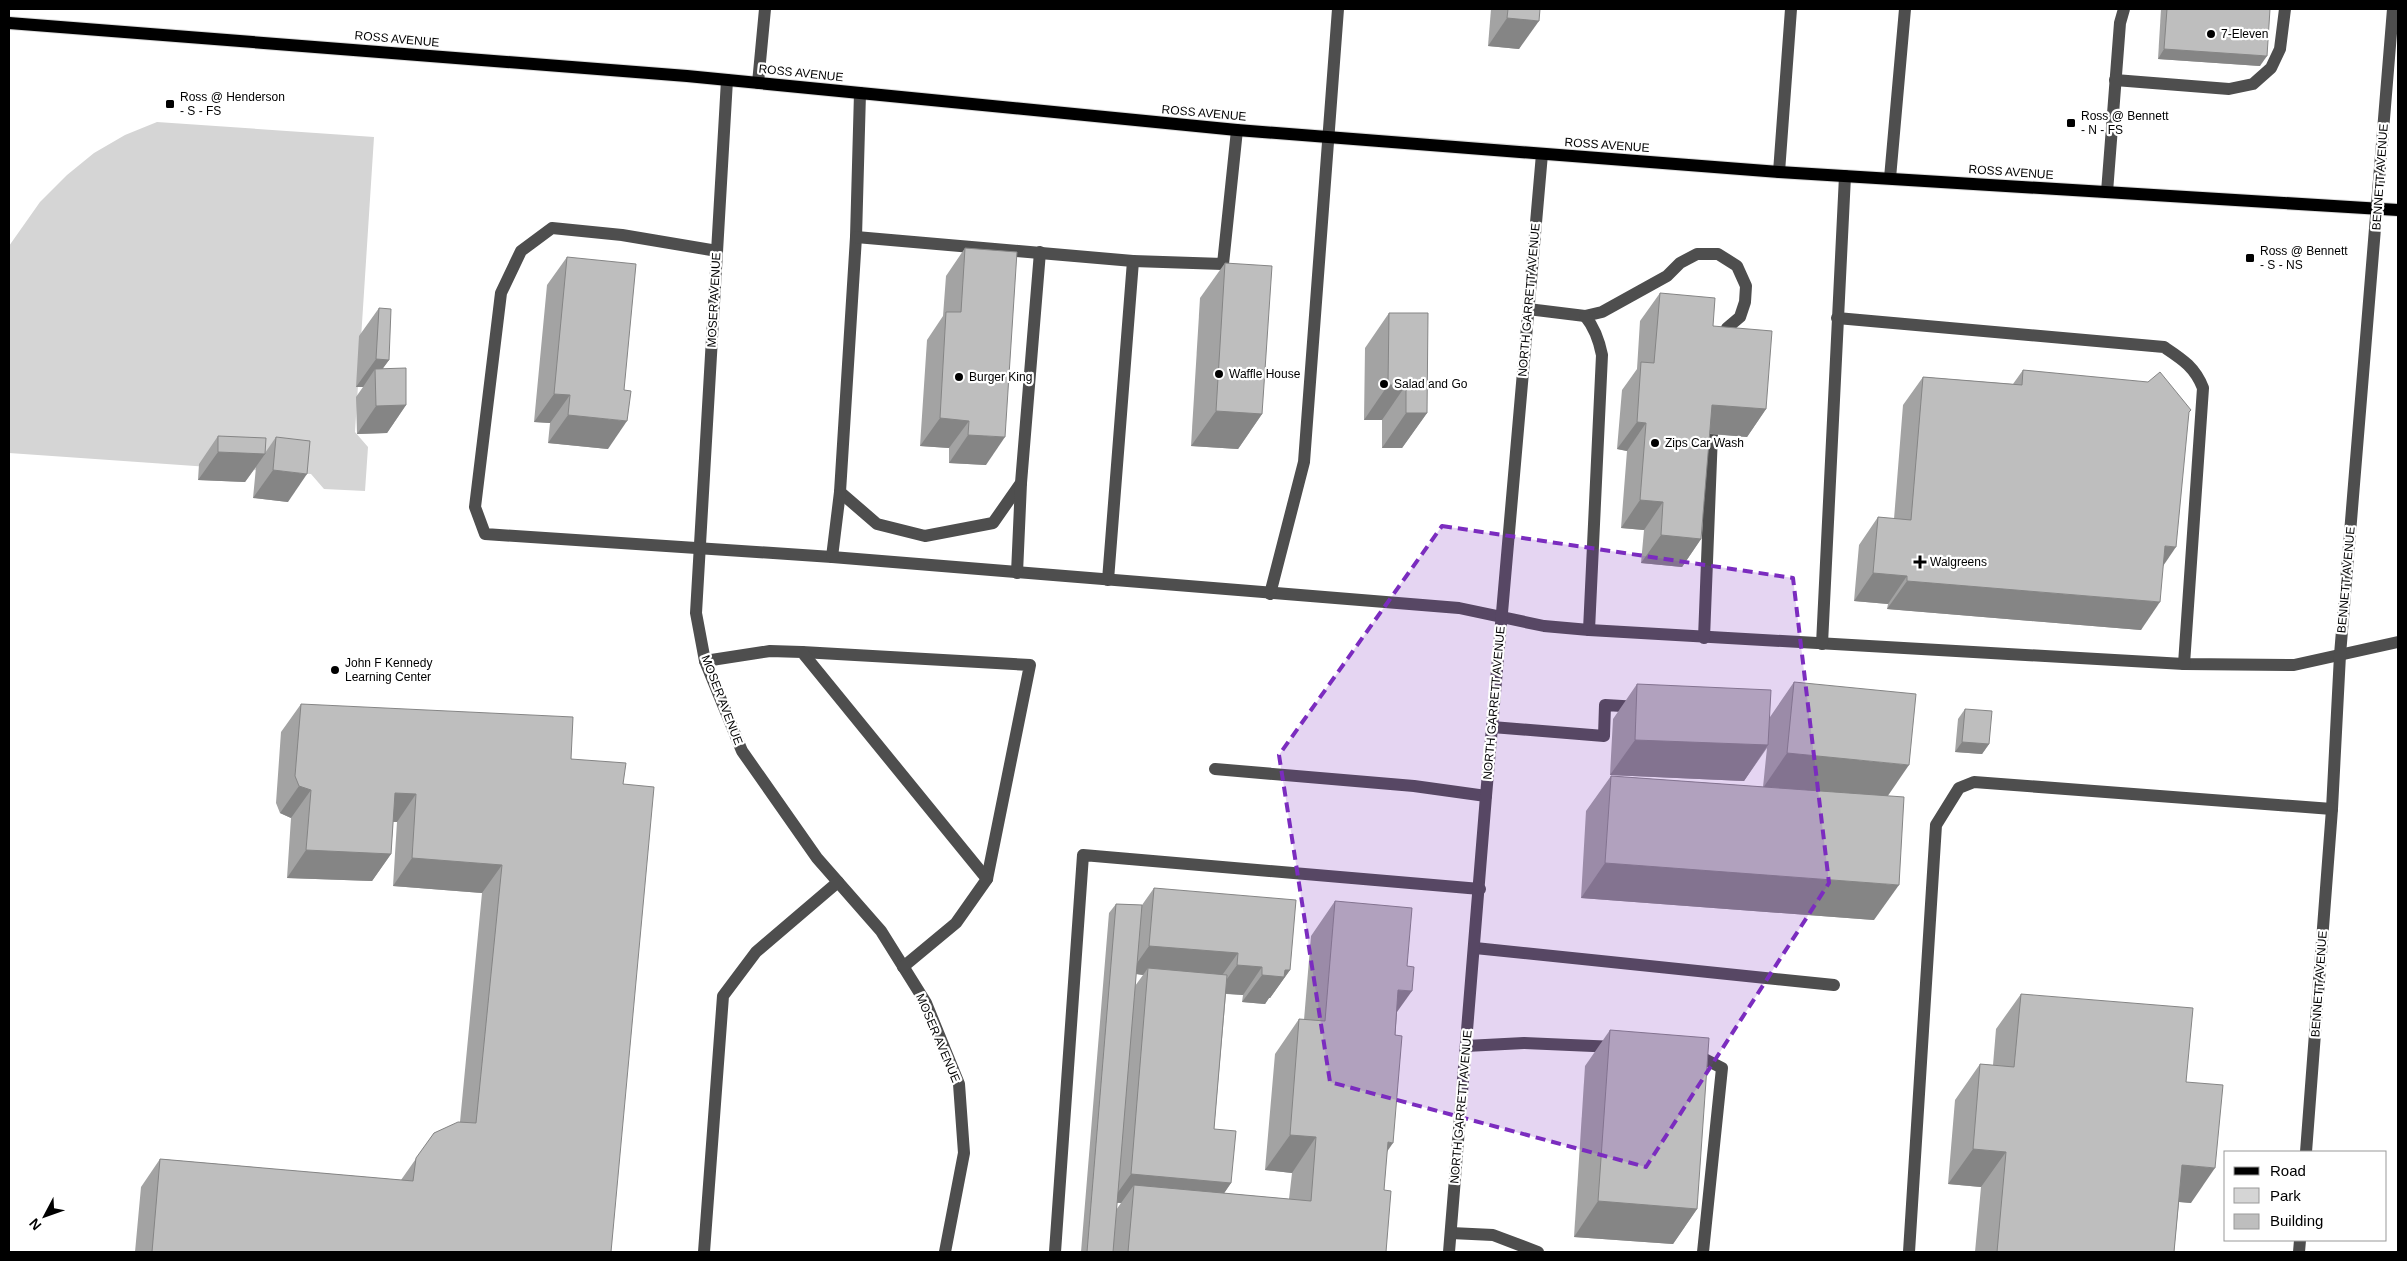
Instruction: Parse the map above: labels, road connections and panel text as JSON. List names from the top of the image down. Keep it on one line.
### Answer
{"streets":{"main road":["ROSS AVENUE"],"street":["BENNETT AVENUE","MOSER AVENUE","NORTH GARRETT AVENUE"]},"crossings":[["ROSS AVENUE","BENNETT AVENUE"],["ROSS AVENUE","MOSER AVENUE"],["ROSS AVENUE","NORTH GARRETT AVENUE"]],"places":{"other":["7-Eleven","Waffle House","Burger King","Salad and Go","Zips Car Wash","John F Kennedy Learning Center"],"transit":["Ross @ Henderson - S - FS","Ross @ Bennett - N - FS","Ross @ Bennett - S - NS"],"health":["Walgreens"]},"legend":["Road","Park","Building"],"north":"bottom left"}
